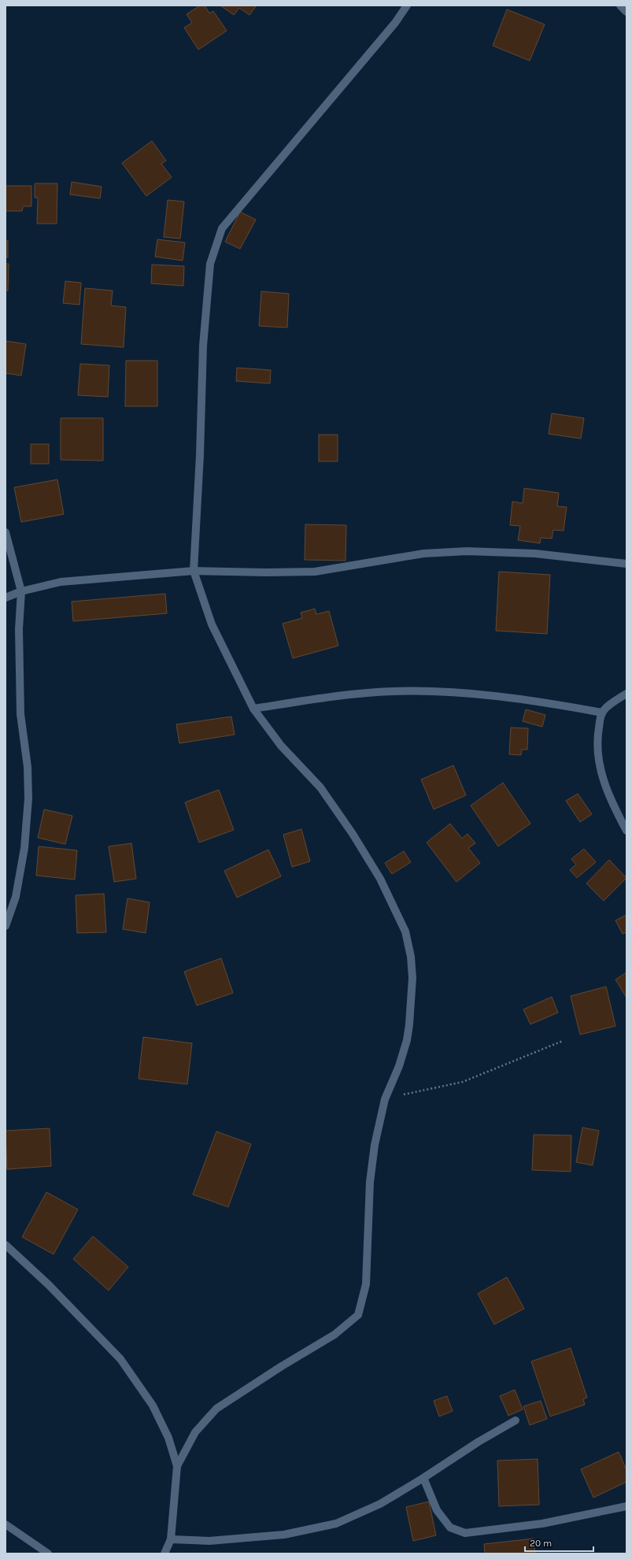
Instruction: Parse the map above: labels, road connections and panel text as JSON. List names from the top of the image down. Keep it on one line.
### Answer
{"scale_bar":"20 m"}
